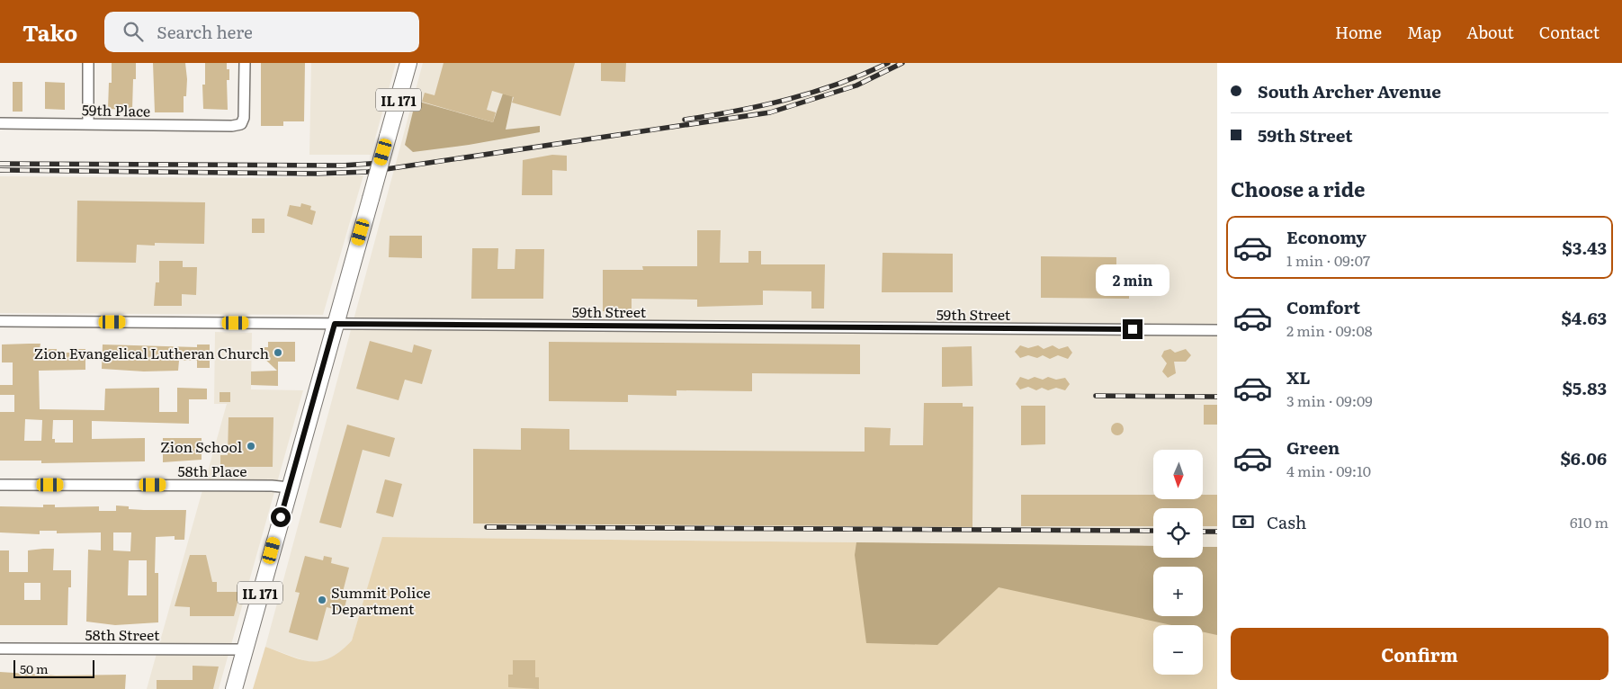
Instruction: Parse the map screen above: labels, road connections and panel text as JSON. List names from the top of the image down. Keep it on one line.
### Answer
{"streets":{"main road":["IL 171"],"street":["59th Place","59th Street","58th Place","58th Street"]},"crossings":[["IL 171","59th Street"],["IL 171","58th Place"],["IL 171","58th Street"]],"places":["Zion Evangelical Lutheran Church","Zion School","Summit Police Department"],"scale_bar":"50 m","north":"bottom","page":{"header":"Tako","search":"Search here","nav":["Home","Map","About","Contact"],"banner":["South Archer Avenue","59th Street"],"heading":"Choose a ride","list":[{"name":"Economy","note":"1 min · 09:07","value":"$3.43"},{"name":"Comfort","note":"2 min · 09:08","value":"$4.63"},{"name":"XL","note":"3 min · 09:09","value":"$5.83"},{"name":"Green","note":"4 min · 09:10","value":"$6.06"}],"bubble":"2 min","map_buttons":["+","−"],"pay":["Cash","610 m"],"buttons":"Confirm","scale":"50 m"}}
